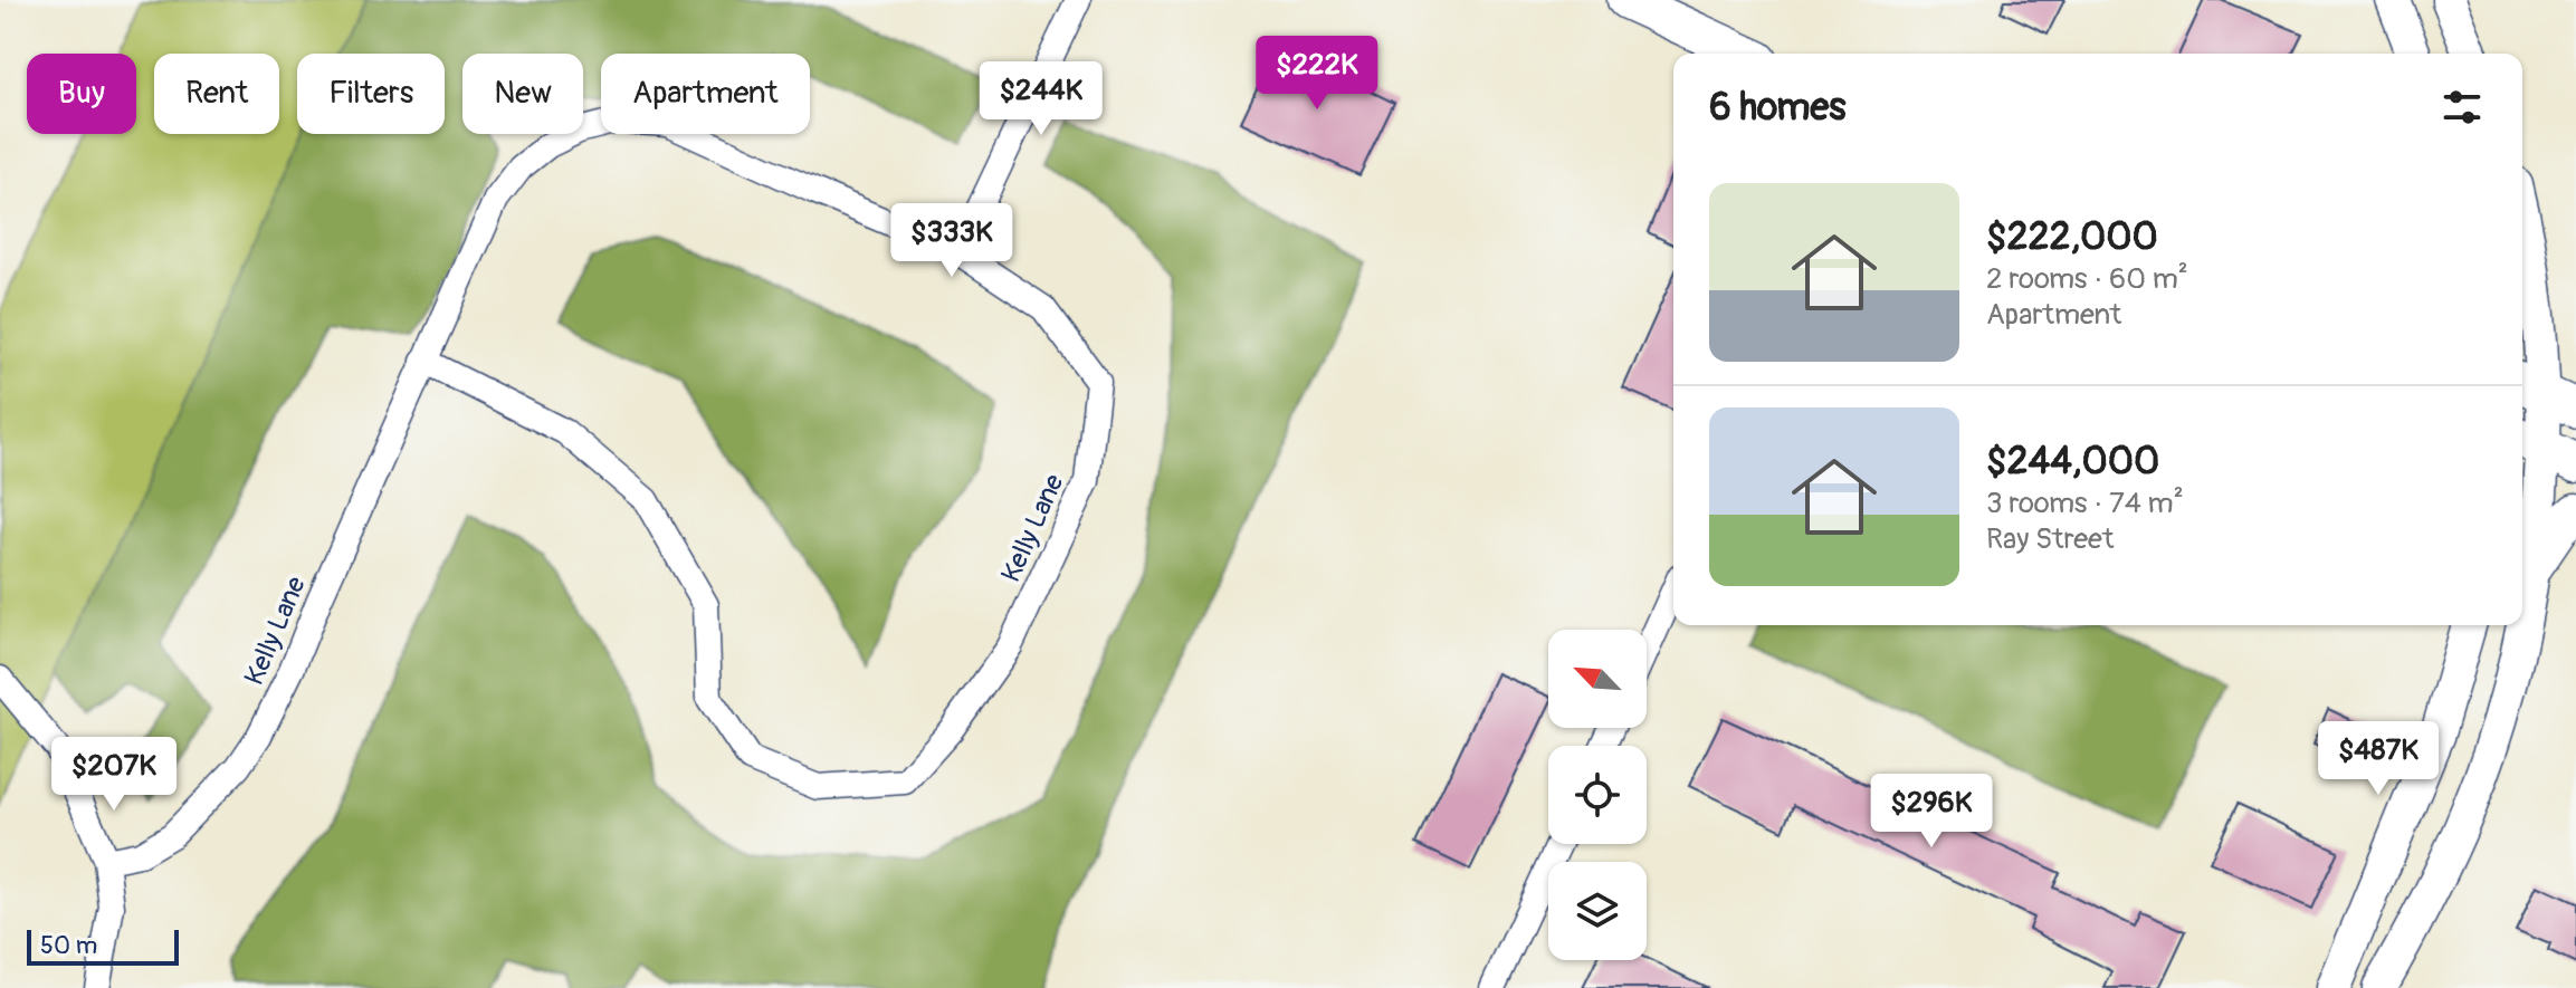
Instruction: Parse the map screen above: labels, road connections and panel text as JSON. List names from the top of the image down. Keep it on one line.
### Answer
{"streets":{"street":["Kelly Lane"]},"scale_bar":"50 m","north":"top left","page":{"price":["$222K","$244K","$333K","$487K","$207K","$296K"],"chip":["Buy","Rent","Filters","New","Apartment"],"heading":"6 homes","list":[{"name":"$222,000","note":"2 rooms · 60 m² · Apartment"},{"name":"$244,000","note":"3 rooms · 74 m² · Ray Street"}],"scale":"50 m"}}
